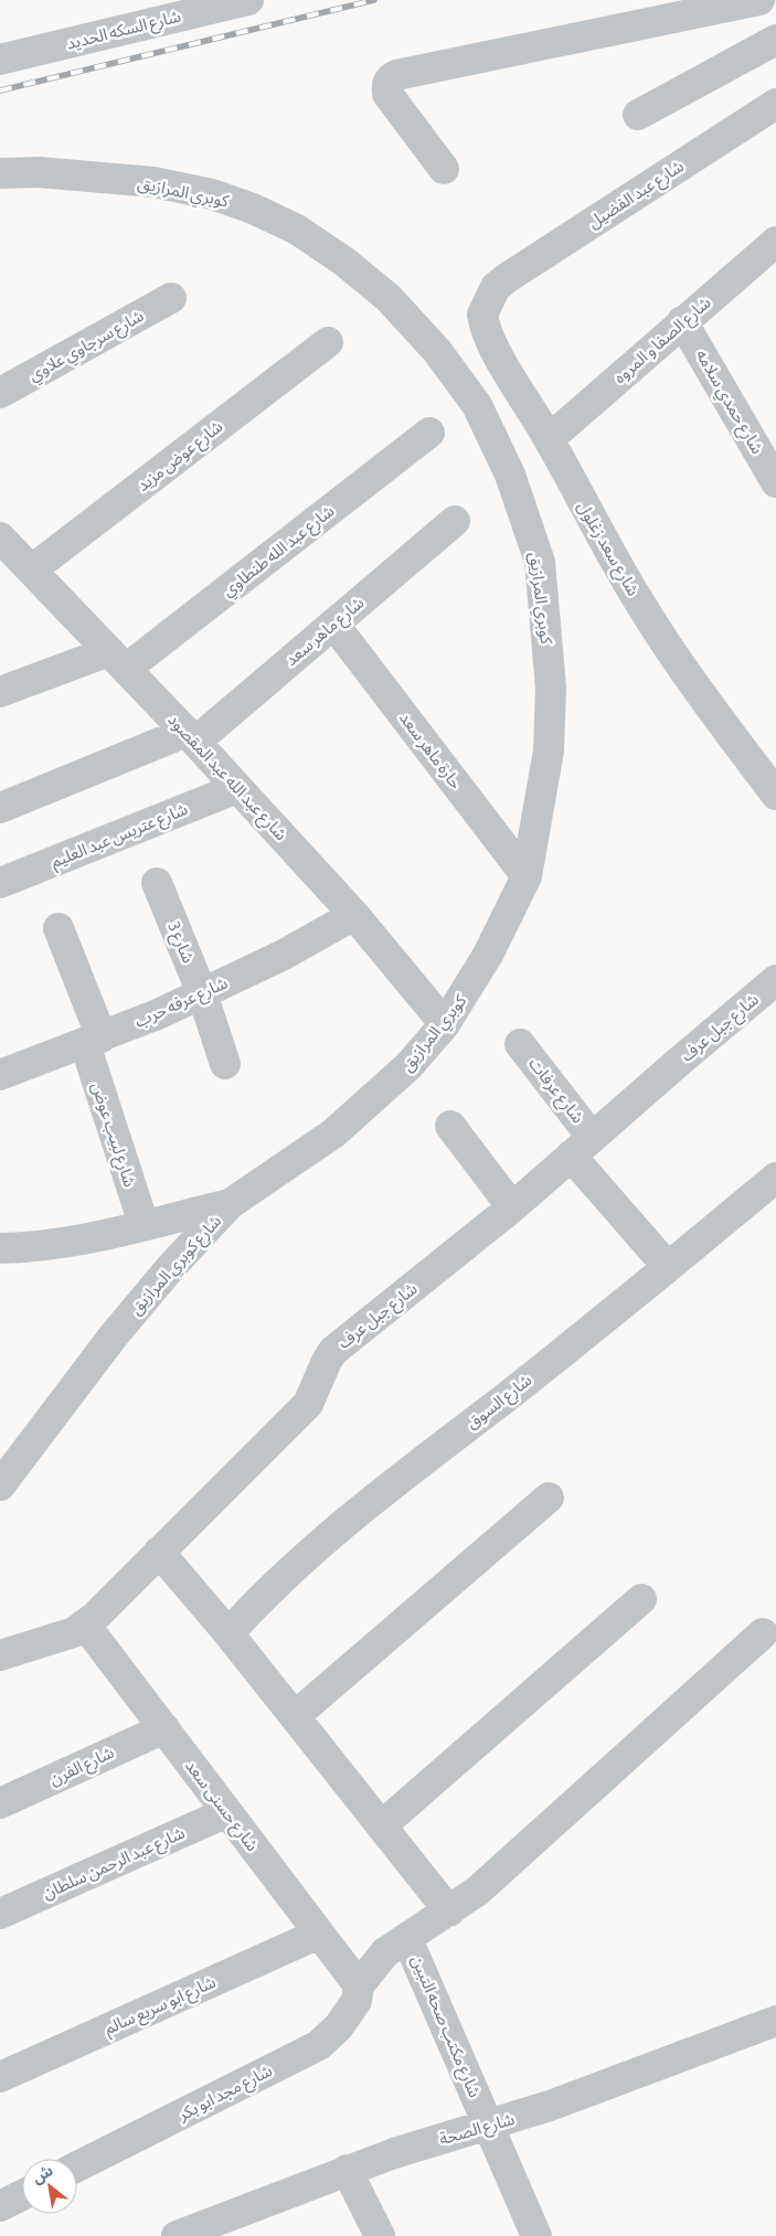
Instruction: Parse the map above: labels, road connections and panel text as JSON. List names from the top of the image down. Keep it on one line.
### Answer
{"streets":{"street":["شارع السكه الحديد","كوبري المرازيق","شارع عبد الفضيل","شارع الصفا و المروه","شارع سرجاوي علاوي","شارع حمدي سلامه","شارع عوض مزيد","شارع سعد زغلول","شارع عبد الله طنطاوي","شارع ماهر سعد","حارة ماهر سعد","شارع عبد الله عبد المقصود","شارع عتريس عبد العليم","شارع 3","شارع عرفه حرب","شارع جبل عرف","شارع عرفات","شارع لبيب عوض","شارع كوبري المرازيق","شارع السوق","شارع الفرن","شارع حسنى سعد","شارع عبد الرحمن سلطان","شارع ابو سريع سالم","شارع مكتب صحه التبين","شارع مجد ابو بكر","شارع الصحة"]},"crossings":[["كوبري المرازيق","حارة ماهر سعد"],["كوبري المرازيق","شارع عبد الله عبد المقصود"],["كوبري المرازيق","شارع كوبري المرازيق"],["شارع عبد الفضيل","شارع سعد زغلول"],["شارع الصفا و المروه","شارع حمدي سلامه"],["شارع الصفا و المروه","شارع سعد زغلول"],["شارع عوض مزيد","شارع عبد الله عبد المقصود"],["شارع عبد الله طنطاوي","شارع عبد الله عبد المقصود"],["شارع ماهر سعد","حارة ماهر سعد"],["شارع ماهر سعد","شارع عبد الله عبد المقصود"],["شارع عبد الله عبد المقصود","شارع عتريس عبد العليم"],["شارع عبد الله عبد المقصود","شارع عرفه حرب"],["شارع 3","شارع عرفه حرب"],["شارع عرفه حرب","شارع لبيب عوض"],["شارع جبل عرف","شارع عرفات"],["شارع جبل عرف","شارع حسنى سعد"],["شارع عرفات","شارع السوق"],["شارع لبيب عوض","شارع كوبري المرازيق"],["شارع الفرن","شارع حسنى سعد"],["شارع حسنى سعد","شارع عبد الرحمن سلطان"],["شارع حسنى سعد","شارع ابو سريع سالم"],["شارع حسنى سعد","شارع مجد ابو بكر"],["شارع مكتب صحه التبين","شارع مجد ابو بكر"],["شارع مكتب صحه التبين","شارع الصحة"]],"north":"top left"}
